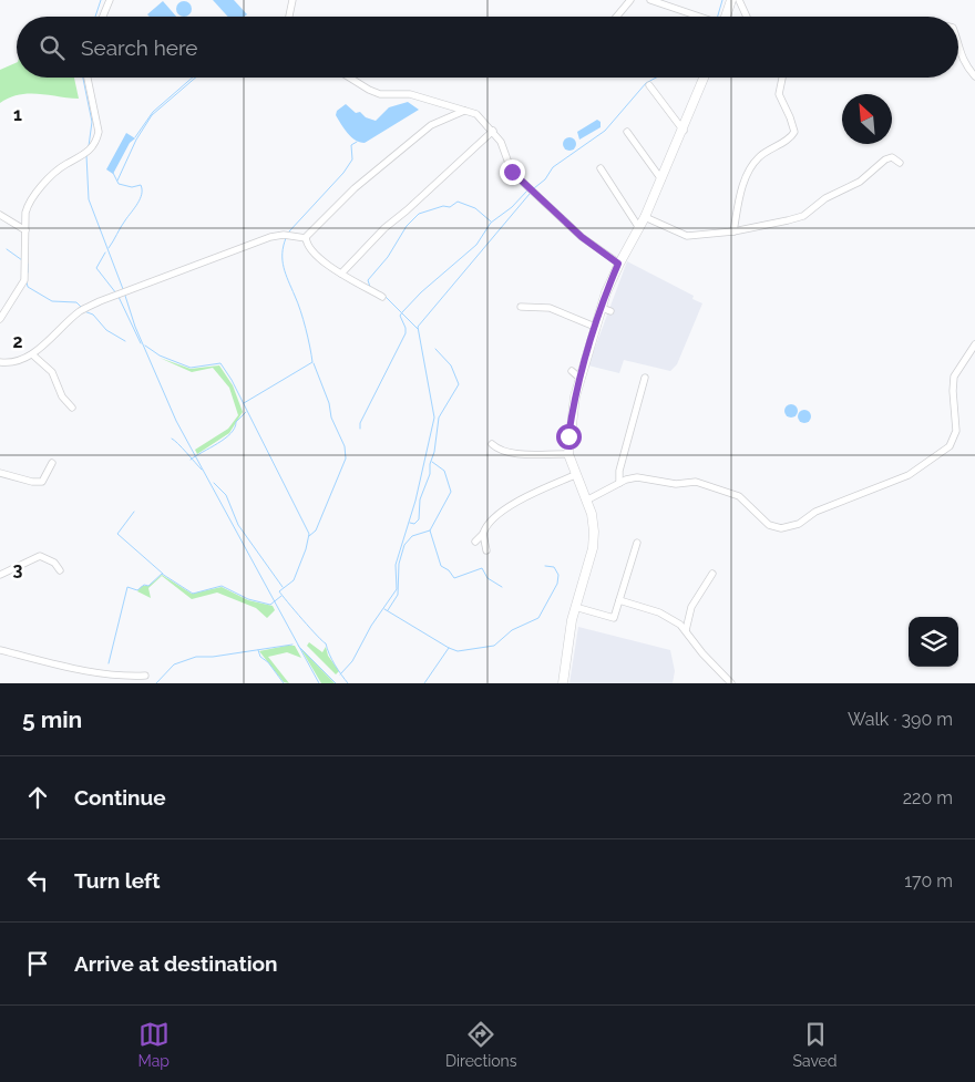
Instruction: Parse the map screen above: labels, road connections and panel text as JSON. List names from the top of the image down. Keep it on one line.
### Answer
{"north":"top left","page":{"search":"Search here","heading":["5 min","Walk · 390 m"],"list":[["Continue","220 m"],["Turn left","170 m"],"Arrive at destination"],"nav":["Map","Directions","Saved"]},"grid":{"rows":["1","2","3"]}}
